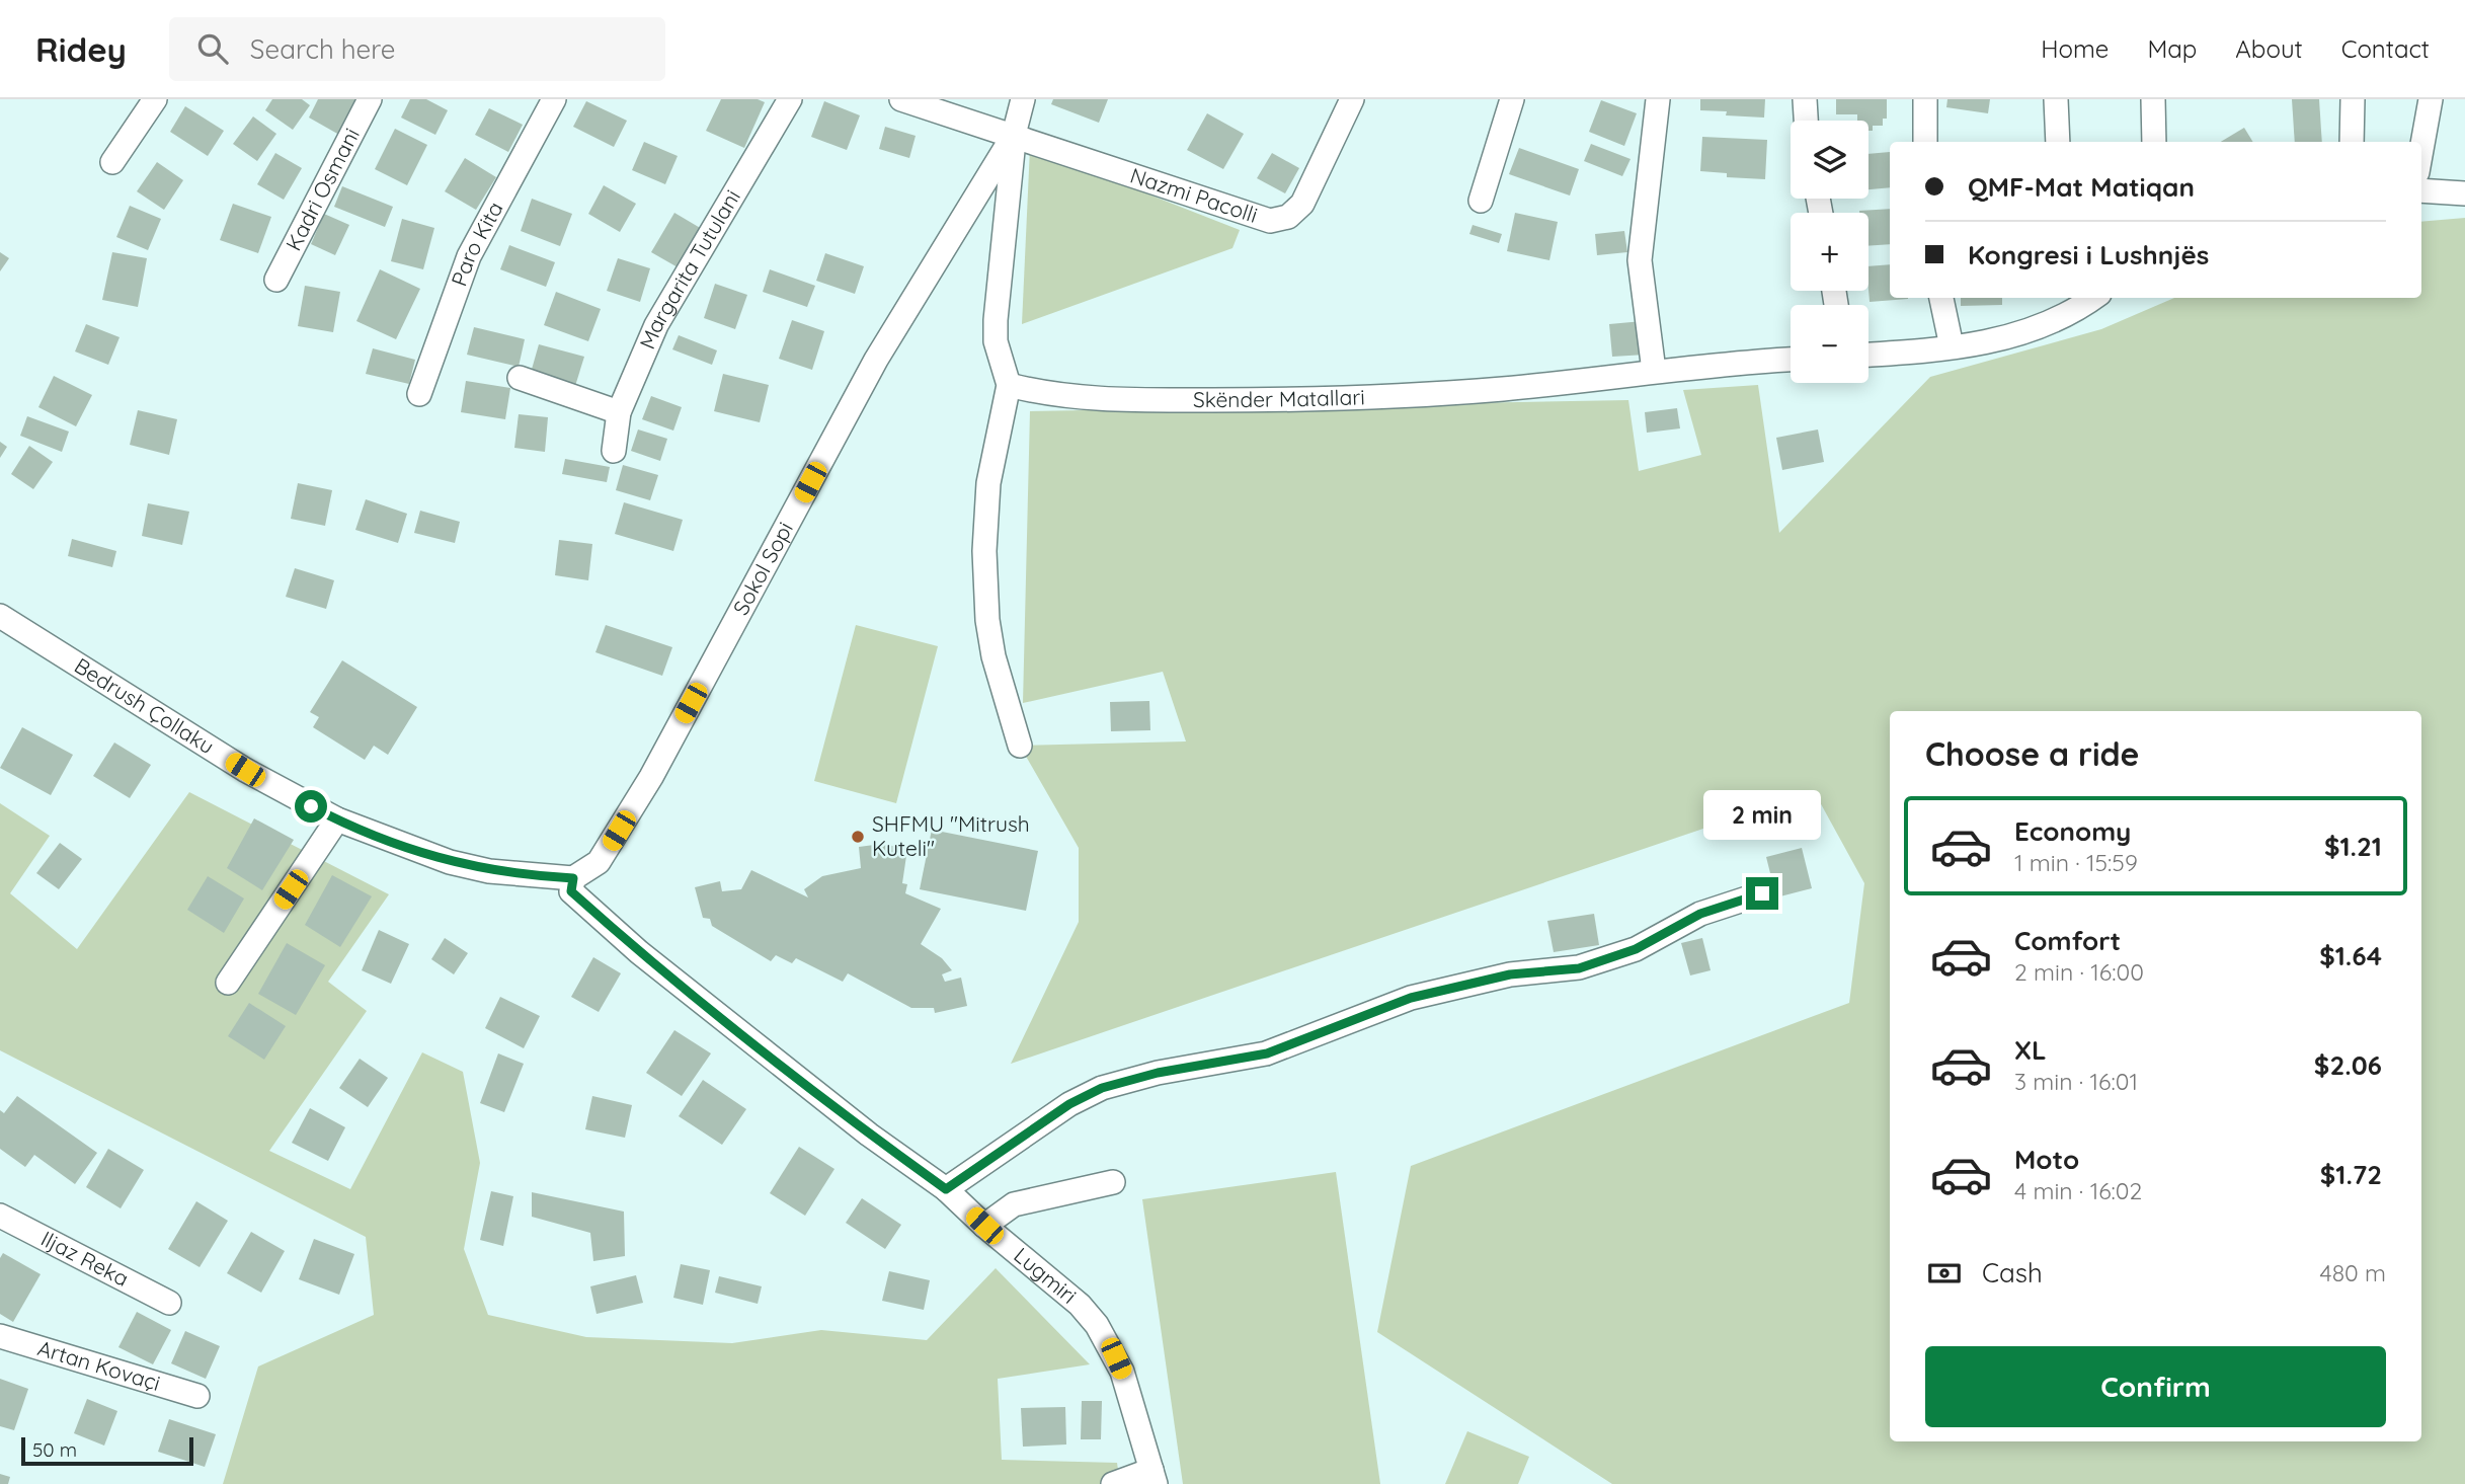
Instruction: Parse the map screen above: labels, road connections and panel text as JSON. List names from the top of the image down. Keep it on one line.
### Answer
{"streets":{"street":["Kadri Osmani","Nazmi Pacolli","Paro Kita","Margarita Tutulani","Skënder Matallari","Sokol Sopi","Bedrush Çollaku","Iljaz Reka","Lugmiri","Artan Kovaçi"]},"crossings":[["Nazmi Pacolli","Sokol Sopi"],["Sokol Sopi","Bedrush Çollaku"],["Sokol Sopi","Lugmiri"],["Bedrush Çollaku","Lugmiri"]],"places":["SHFMU \"Mitrush Kuteli\""],"scale_bar":"50 m","page":{"header":"Ridey","search":"Search here","nav":["Home","Map","About","Contact"],"map_buttons":["+","−"],"banner":["QMF-Mat Matiqan","Kongresi i Lushnjës"],"heading":"Choose a ride","bubble":"2 min","list":[{"name":"Economy","note":"1 min · 15:59","value":"$1.21"},{"name":"Comfort","note":"2 min · 16:00","value":"$1.64"},{"name":"XL","note":"3 min · 16:01","value":"$2.06"},{"name":"Moto","note":"4 min · 16:02","value":"$1.72"}],"pay":["Cash","480 m"],"buttons":"Confirm","scale":"50 m"}}
